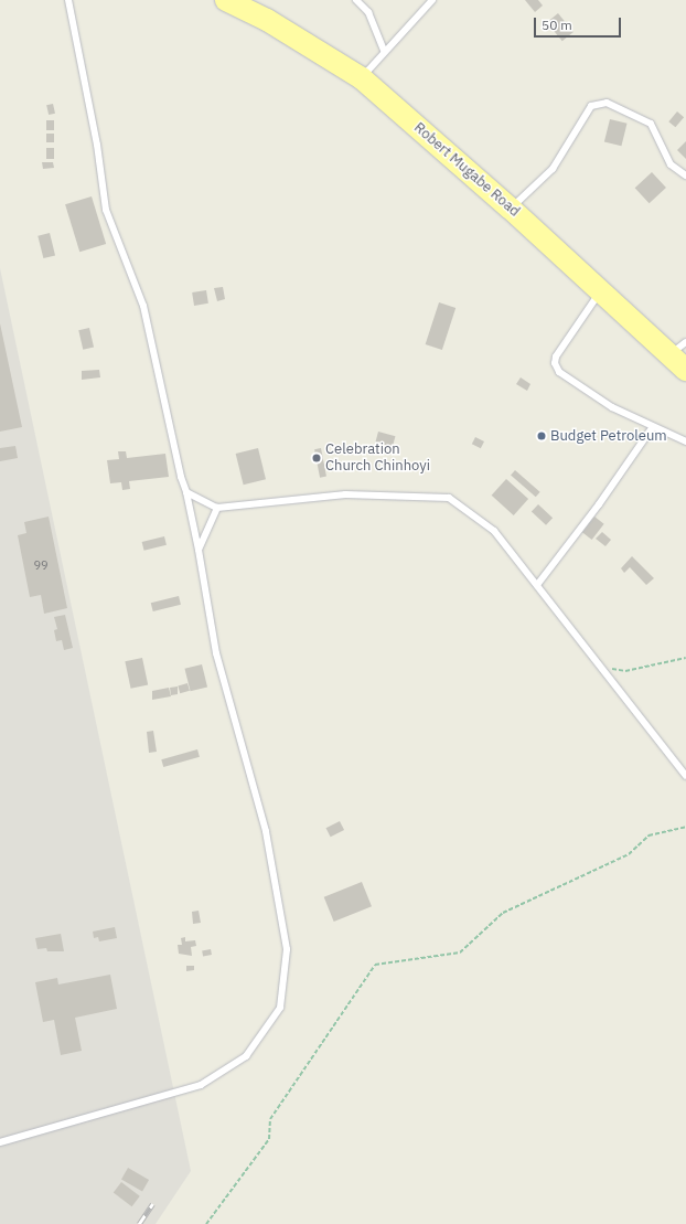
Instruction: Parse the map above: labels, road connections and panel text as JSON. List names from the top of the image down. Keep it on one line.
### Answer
{"streets":{"main road":["Robert Mugabe Road"]},"places":["Budget Petroleum","Celebration Church Chinhoyi"],"house_numbers":["99"],"scale_bar":"50 m"}
